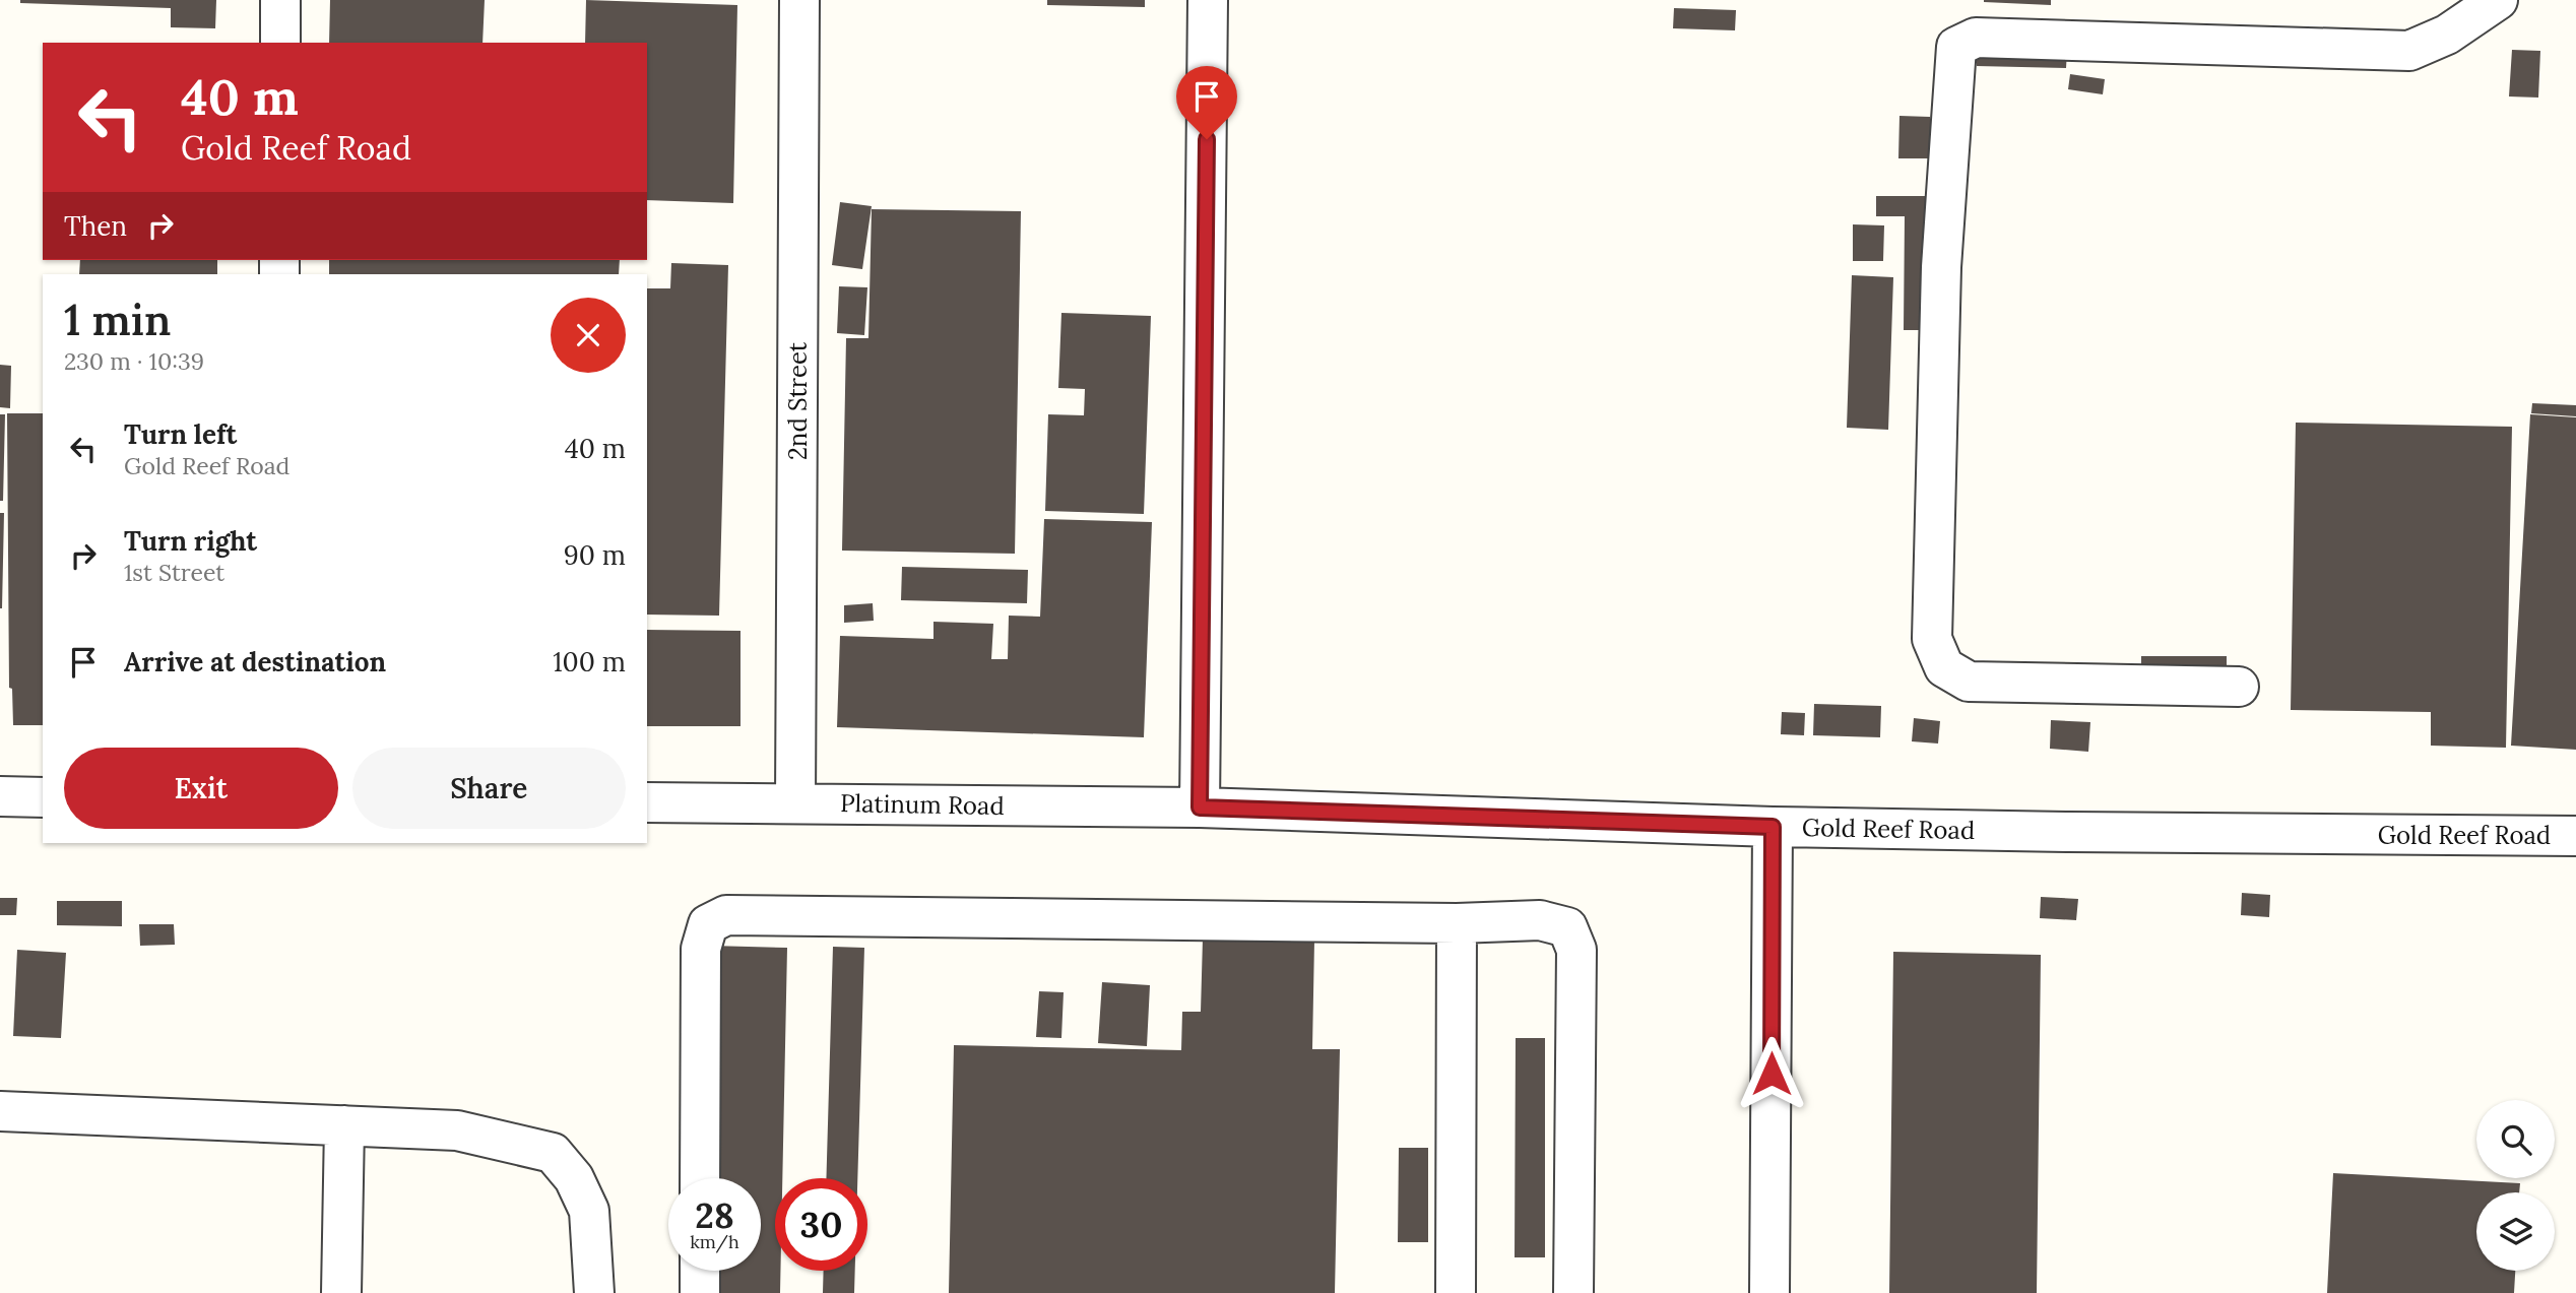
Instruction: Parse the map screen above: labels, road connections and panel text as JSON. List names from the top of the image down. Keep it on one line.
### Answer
{"streets":{"street":["2nd Street","Platinum Road","Gold Reef Road"]},"crossings":[["2nd Street","Platinum Road"],["Platinum Road","Gold Reef Road"]],"page":{"turn":["40 m","Gold Reef Road"],"then":"Then","heading":["1 min","230 m · 10:39"],"list":[{"name":"Turn left","note":"Gold Reef Road","value":"40 m"},{"name":"Turn right","note":"1st Street","value":"90 m"},{"name":"Arrive at destination","value":"100 m"}],"buttons":["Exit","Share"],"speed":"28 km/h","limit":"30"}}
